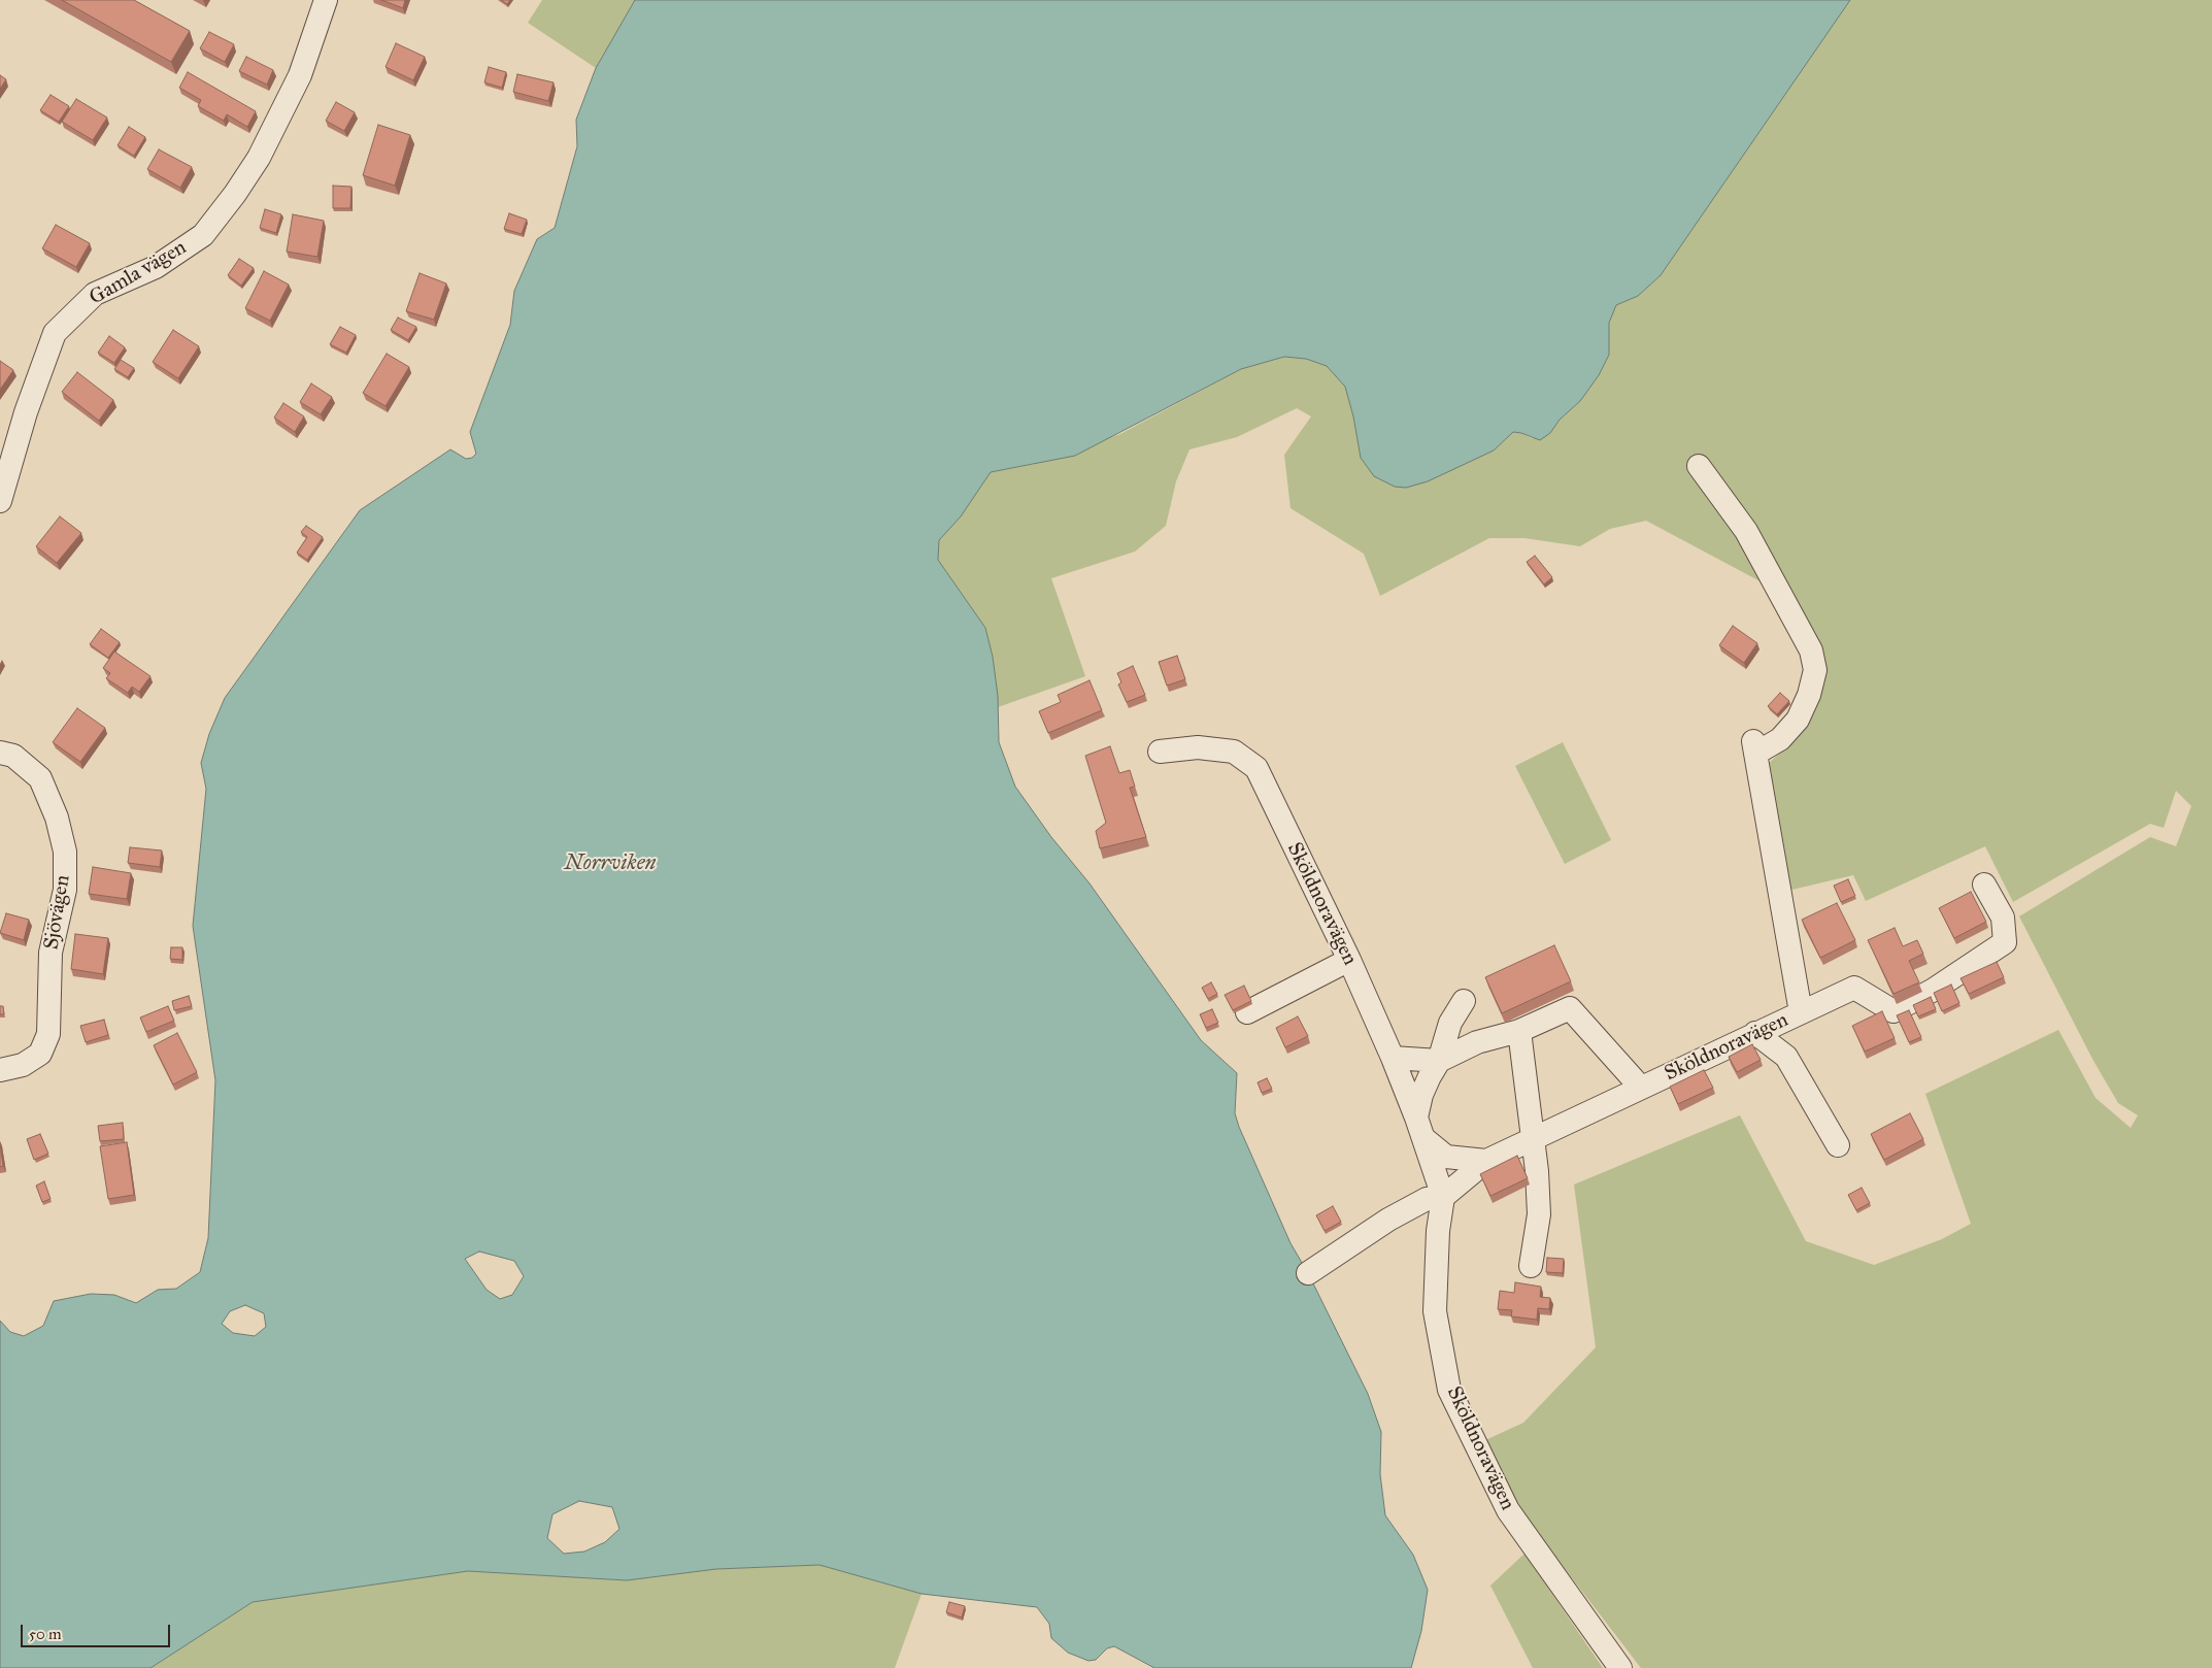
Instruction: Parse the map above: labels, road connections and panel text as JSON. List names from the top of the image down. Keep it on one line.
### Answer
{"streets":{"street":["Gamla vägen","Sköldnoravägen","Sjövägen"]},"water":["Norrviken"],"scale_bar":"50 m"}
